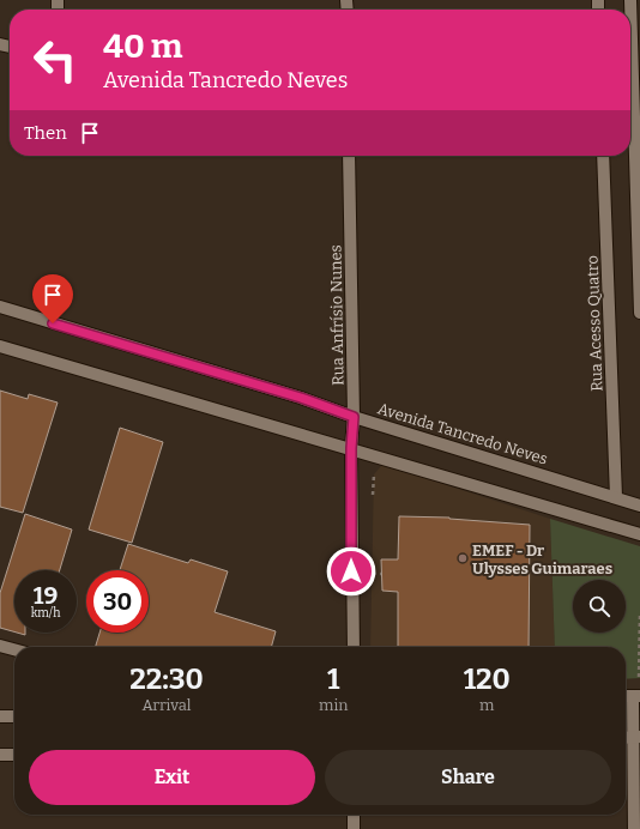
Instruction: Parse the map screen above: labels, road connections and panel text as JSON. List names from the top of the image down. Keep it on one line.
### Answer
{"streets":{"street":["Rua Anfrísio Nunes","Rua Acesso Quatro","Avenida Tancredo Neves"]},"crossings":[["Rua Anfrísio Nunes","Avenida Tancredo Neves"],["Rua Acesso Quatro","Avenida Tancredo Neves"]],"places":["EMEF - Dr Ulysses Guimaraes"],"page":{"turn":["40 m","Avenida Tancredo Neves"],"then":"Then","speed":"19 km/h","limit":"30","eta":["22:30","Arrival","1","min","120","m"],"buttons":["Exit","Share"]}}
